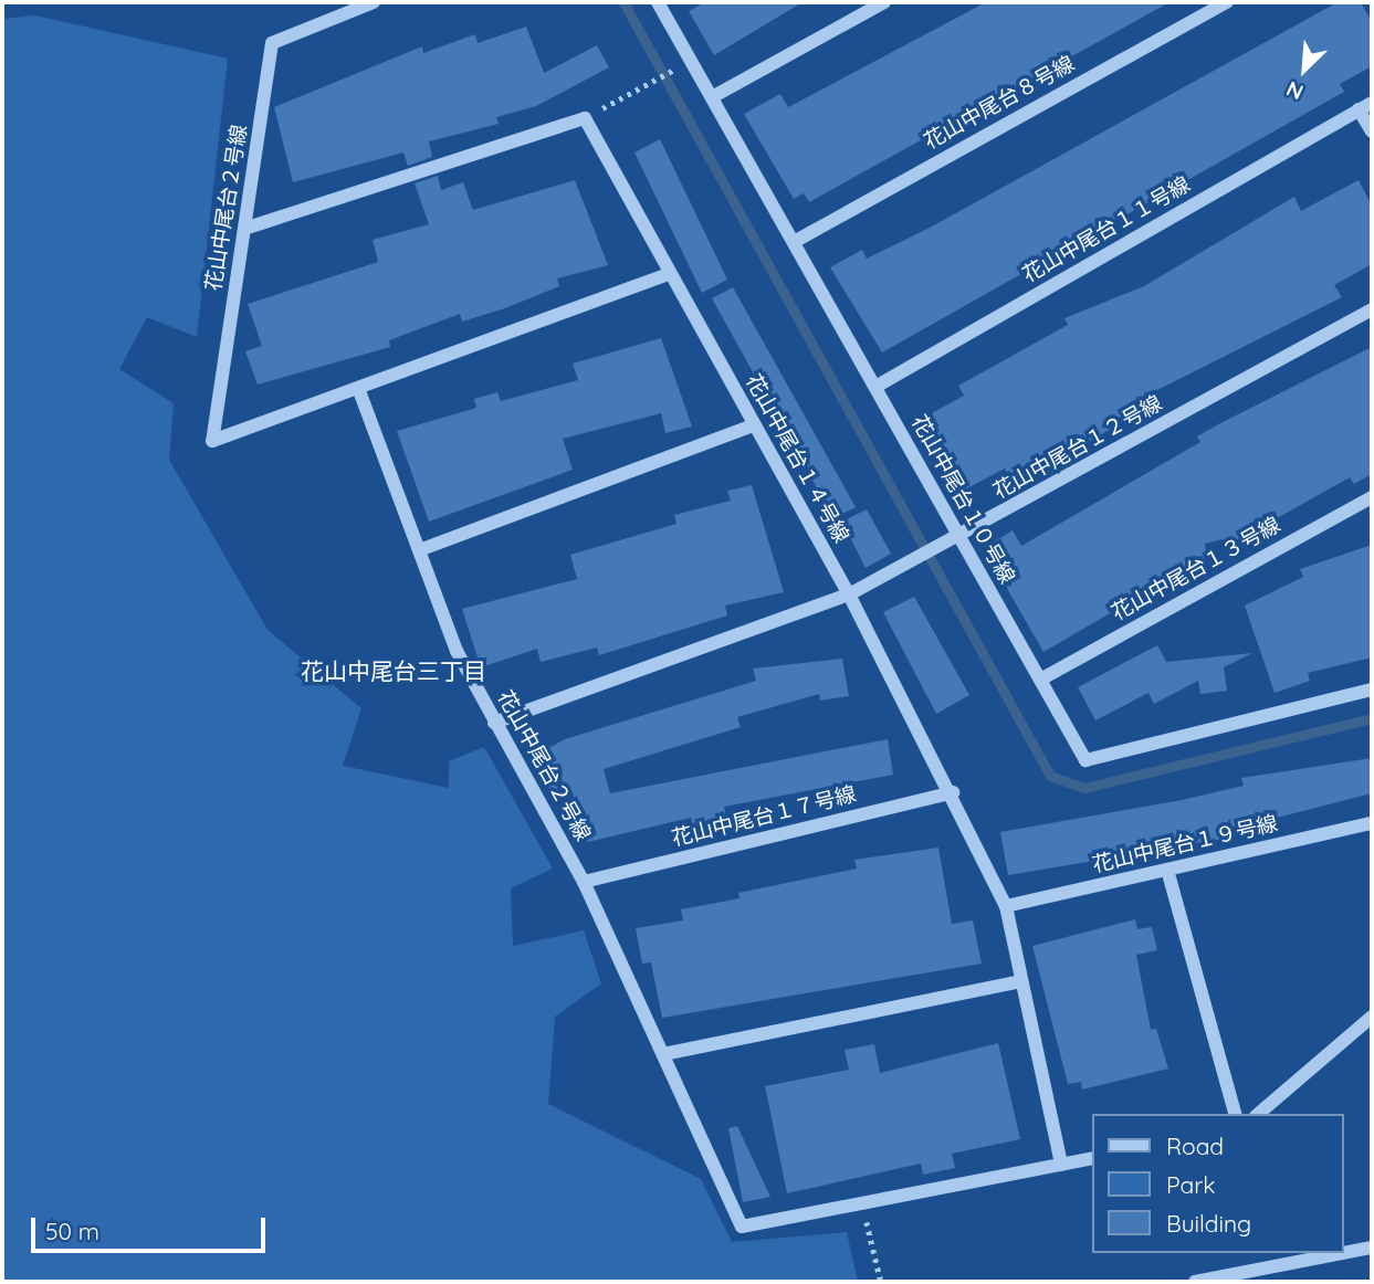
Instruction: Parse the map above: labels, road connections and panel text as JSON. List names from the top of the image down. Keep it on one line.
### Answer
{"streets":{"street":["花山中尾台８号線","花山中尾台２号線","花山中尾台１１号線","花山中尾台１２号線","花山中尾台１４号線","花山中尾台１０号線","花山中尾台１３号線","花山中尾台１７号線","花山中尾台１９号線"]},"crossings":[["花山中尾台８号線","花山中尾台１０号線"],["花山中尾台２号線","花山中尾台１２号線"],["花山中尾台２号線","花山中尾台１４号線"],["花山中尾台２号線","花山中尾台１７号線"],["花山中尾台１１号線","花山中尾台１０号線"],["花山中尾台１２号線","花山中尾台１４号線"],["花山中尾台１２号線","花山中尾台１０号線"],["花山中尾台１４号線","花山中尾台１７号線"],["花山中尾台１４号線","花山中尾台１９号線"],["花山中尾台１０号線","花山中尾台１３号線"]],"districts":["花山中尾台三丁目"],"legend":["Road","Park","Building"],"scale_bar":"50 m","north":"bottom left"}
